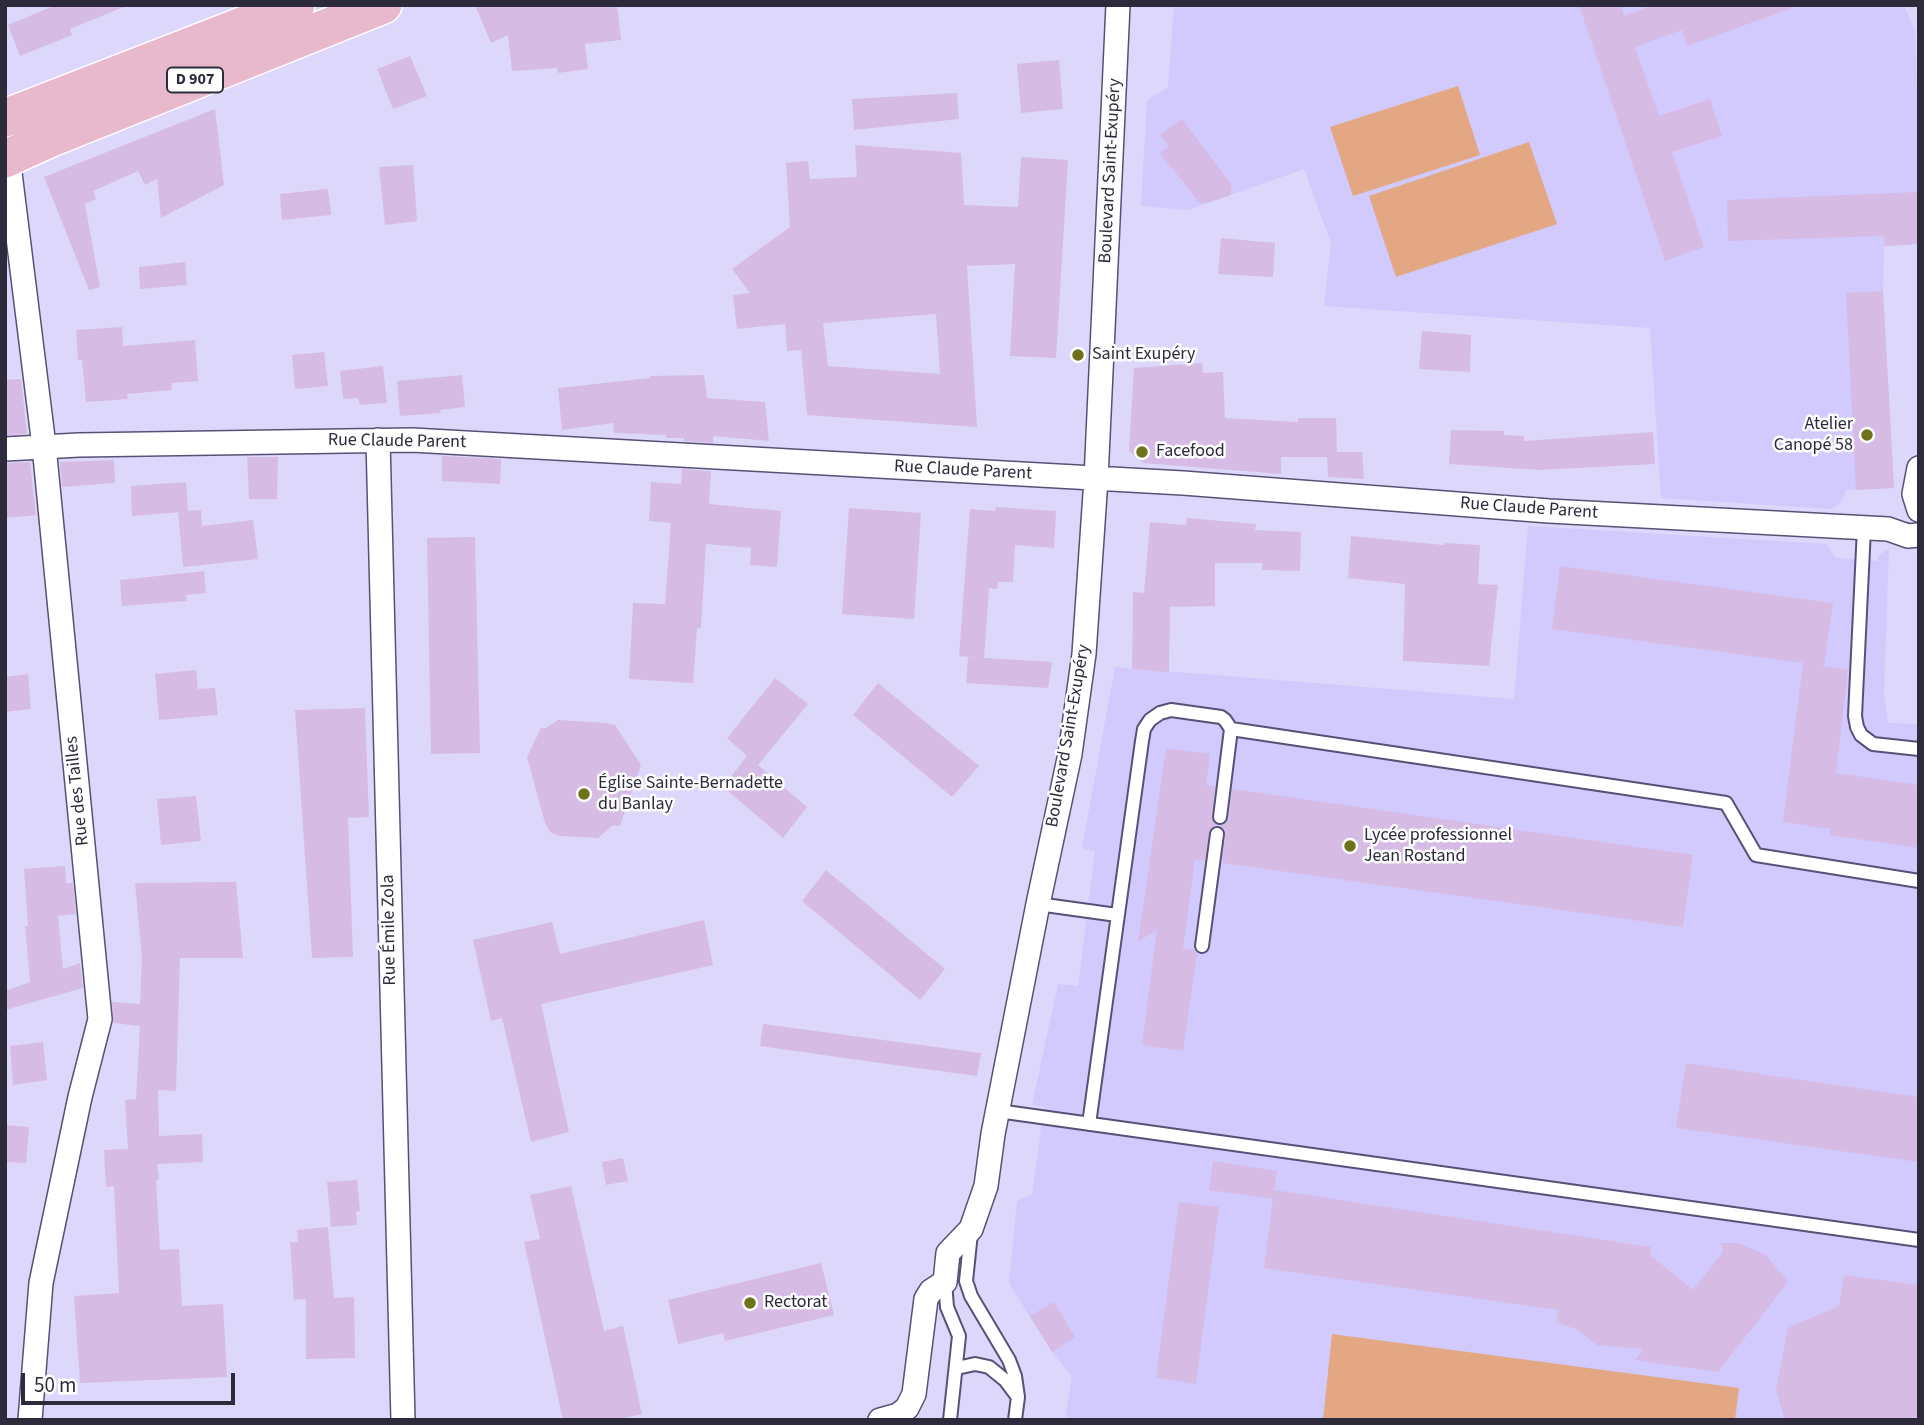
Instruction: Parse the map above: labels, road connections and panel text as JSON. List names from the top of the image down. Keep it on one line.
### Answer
{"streets":{"main road":["D 907"],"street":["Boulevard Saint-Exupéry","Rue Claude Parent","Rue des Tailles","Rue Émile Zola"]},"crossings":[["D 907","Rue des Tailles"],["Boulevard Saint-Exupéry","Rue Claude Parent"],["Rue Claude Parent","Rue des Tailles"],["Rue Claude Parent","Rue Émile Zola"]],"places":["Saint Exupéry","Atelier Canopé 58","Facefood","Église Sainte-Bernadette du Banlay","Lycée professionnel Jean Rostand","Rectorat"],"scale_bar":"50 m"}
